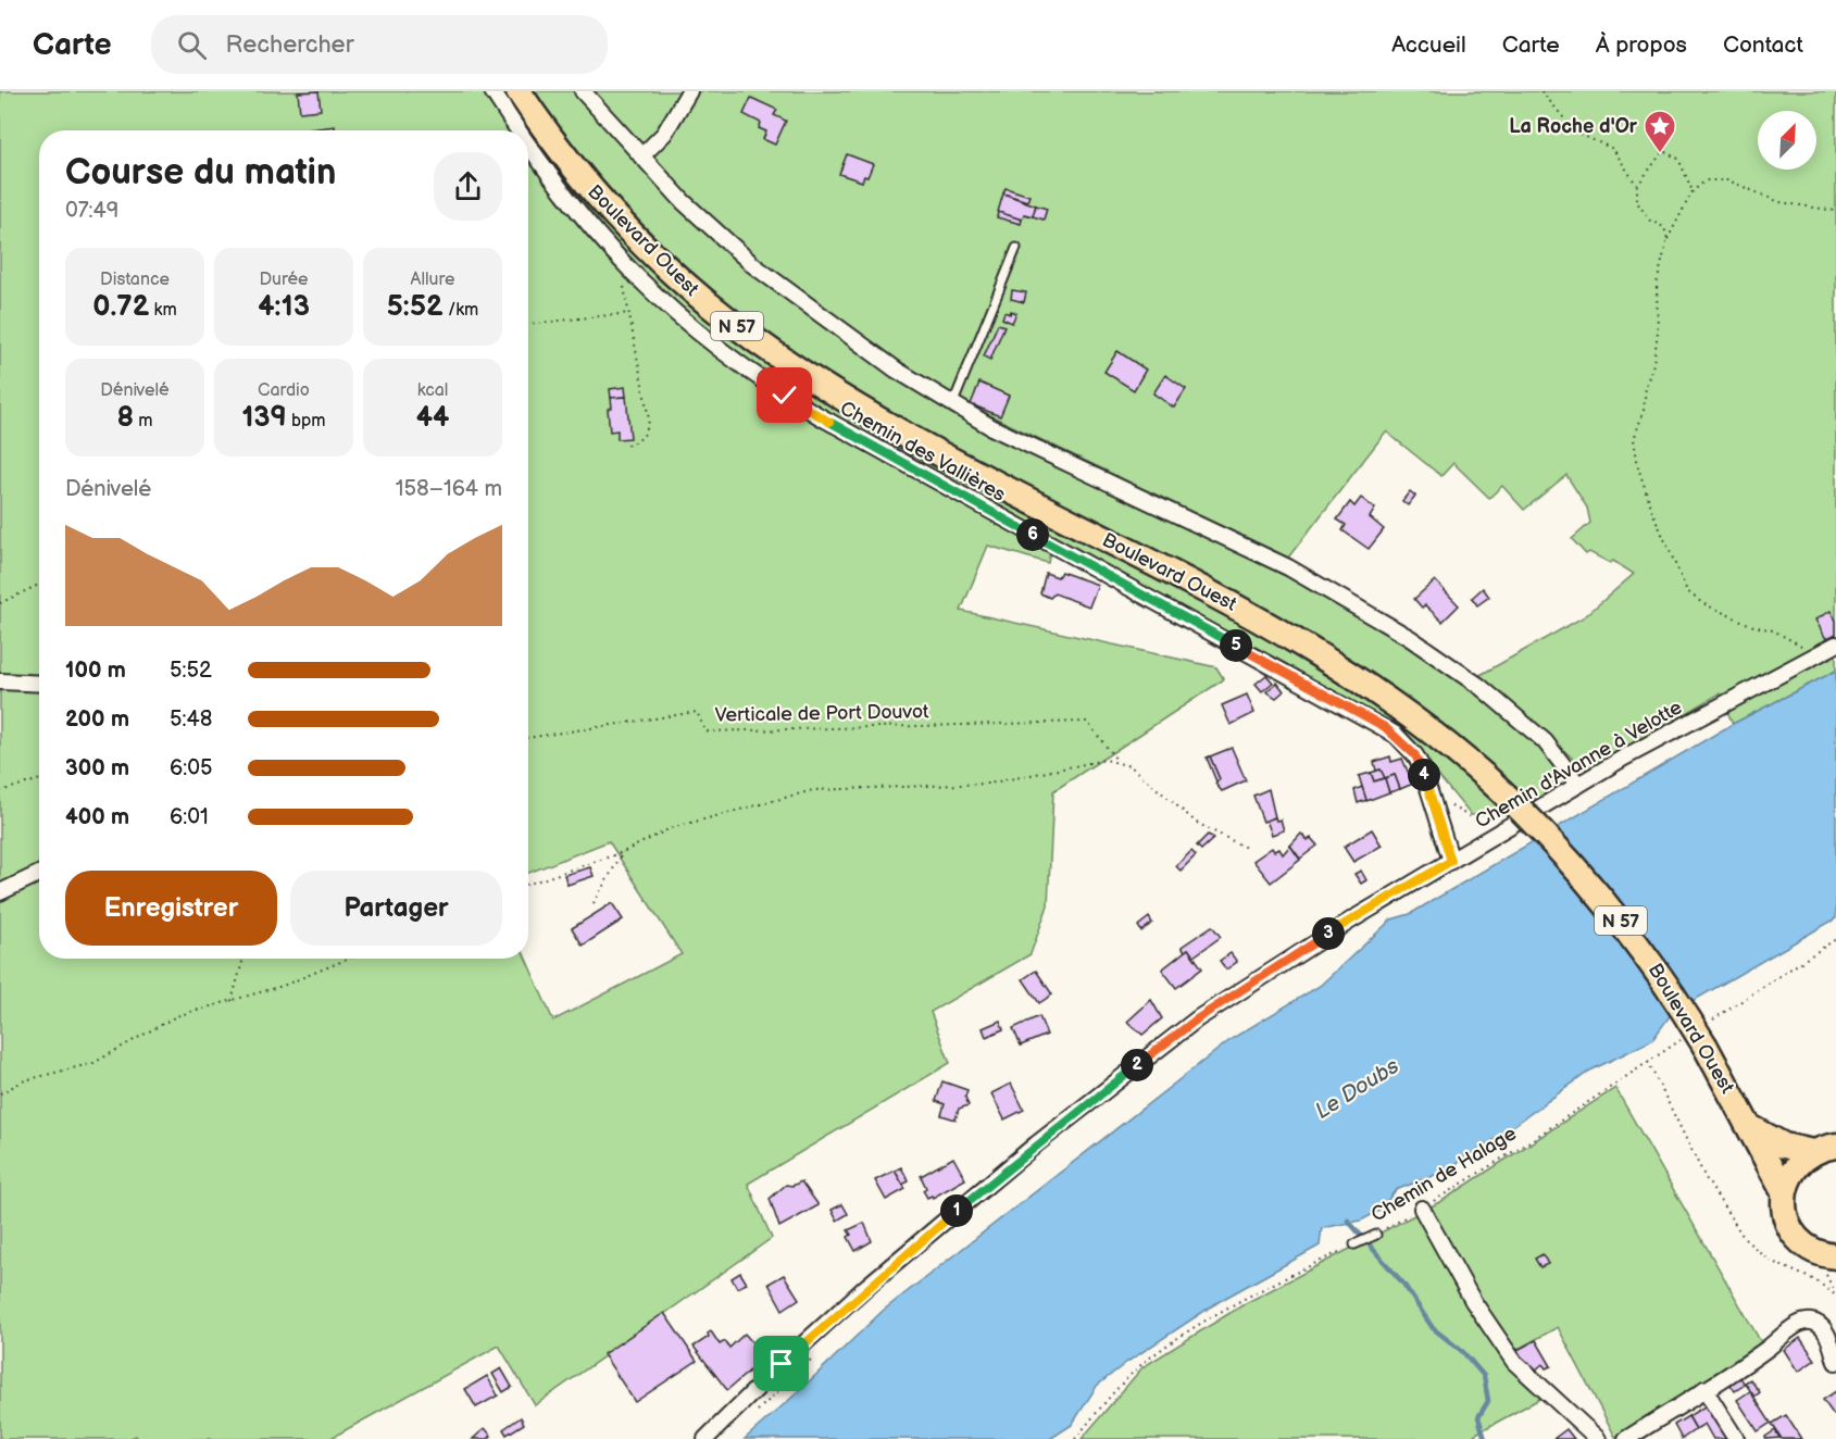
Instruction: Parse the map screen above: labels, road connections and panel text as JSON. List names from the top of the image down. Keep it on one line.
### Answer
{"streets":{"main road":["Boulevard Ouest","N 57"],"street":["Chemin des Vallières","Chemin d'Avanne à Velotte"],"lane":["Chemin de Halage"],"path":["Verticale de Port Douvot"]},"crossings":[["Boulevard Ouest","Chemin d'Avanne à Velotte"],["Boulevard Ouest","Chemin de Halage"],["Chemin des Vallières","Chemin d'Avanne à Velotte"]],"water":["Le Doubs"],"places":{"place":["La Roche d'Or"]},"north":"top right","page":{"header":"Carte","search":"Rechercher","nav":["Accueil","Carte","À propos","Contact"],"heading":["Course du matin","07:49"],"stats":[["Distance","0.72 km"],["Durée","4:13"],["Allure","5:52 /km"],["Dénivelé","8 m"],["Cardio","139 bpm"],["kcal","44"]],"chart":["Dénivelé","158–164 m"],"pins":["6","5","4","3","2","1"],"list":[{"name":"100 m","note":"5:52"},{"name":"200 m","note":"5:48"},{"name":"300 m","note":"6:05"},{"name":"400 m","note":"6:01"}],"buttons":["Enregistrer","Partager"]}}
